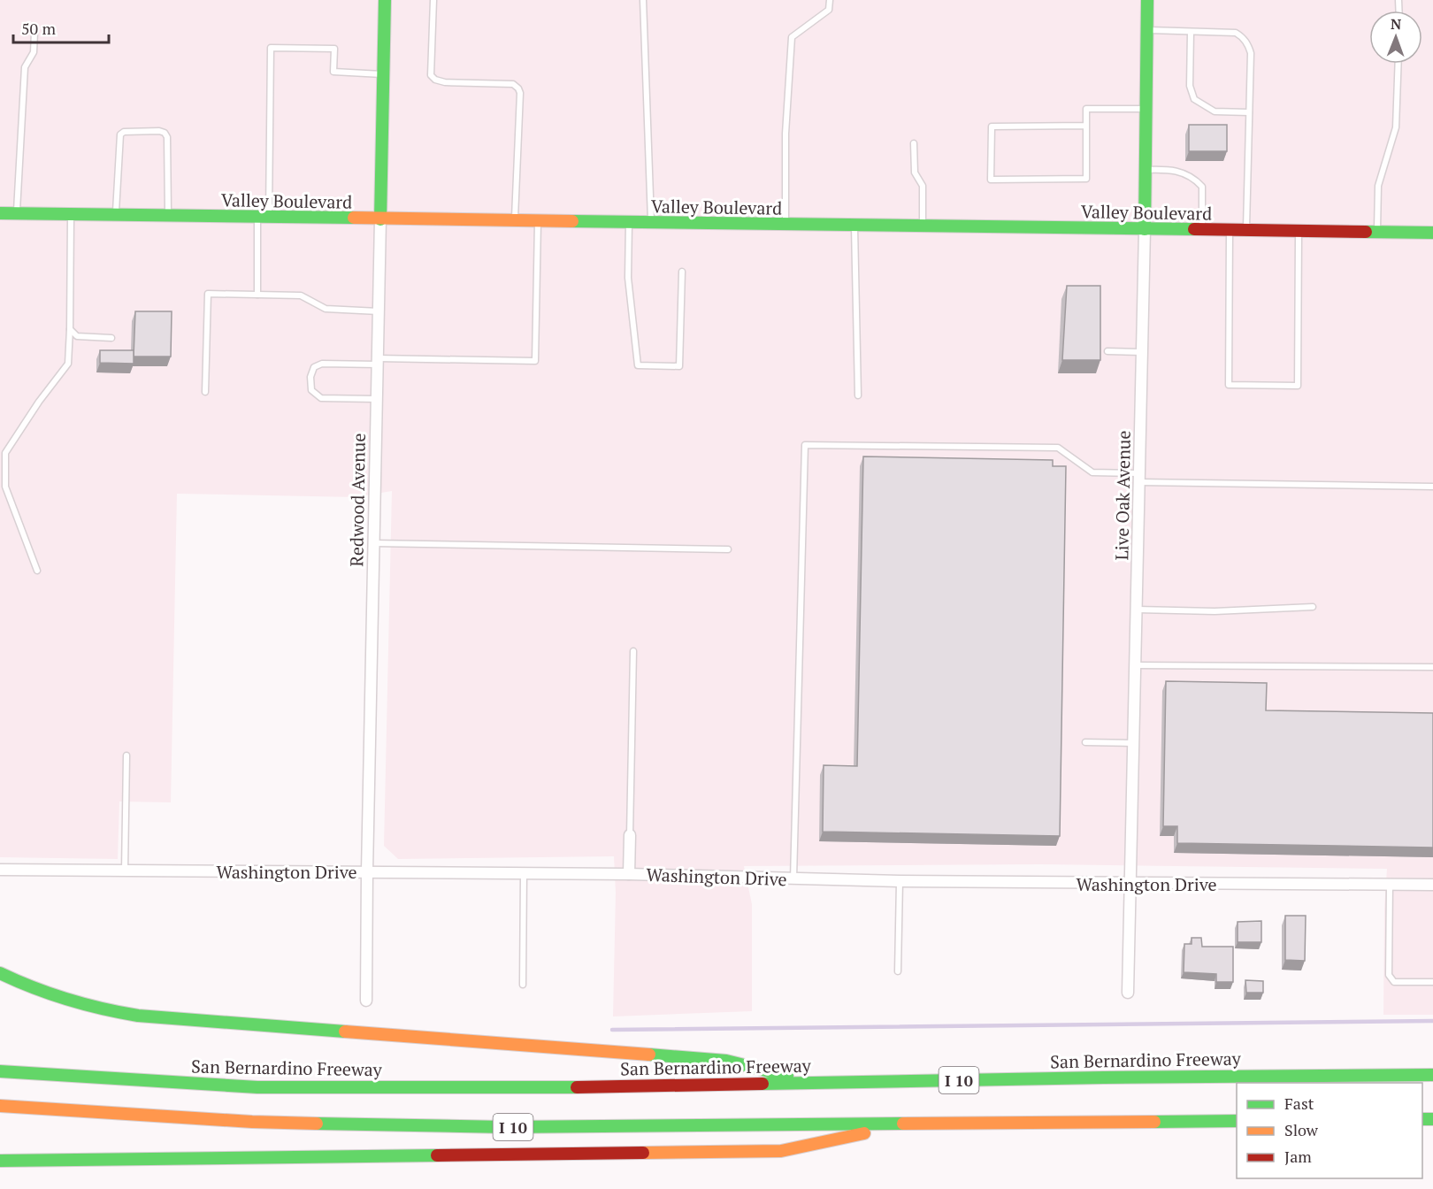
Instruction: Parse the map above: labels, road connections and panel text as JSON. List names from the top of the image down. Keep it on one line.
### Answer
{"streets":{"main road":["Valley Boulevard","Live Oak Avenue","Redwood Avenue","San Bernardino Freeway","I 10"],"street":["Washington Drive"]},"crossings":[["Valley Boulevard","Live Oak Avenue"],["Valley Boulevard","Redwood Avenue"],["Live Oak Avenue","Washington Drive"],["Redwood Avenue","Washington Drive"]],"legend":["Fast","Slow","Jam"],"scale_bar":"50 m","north":"top"}
